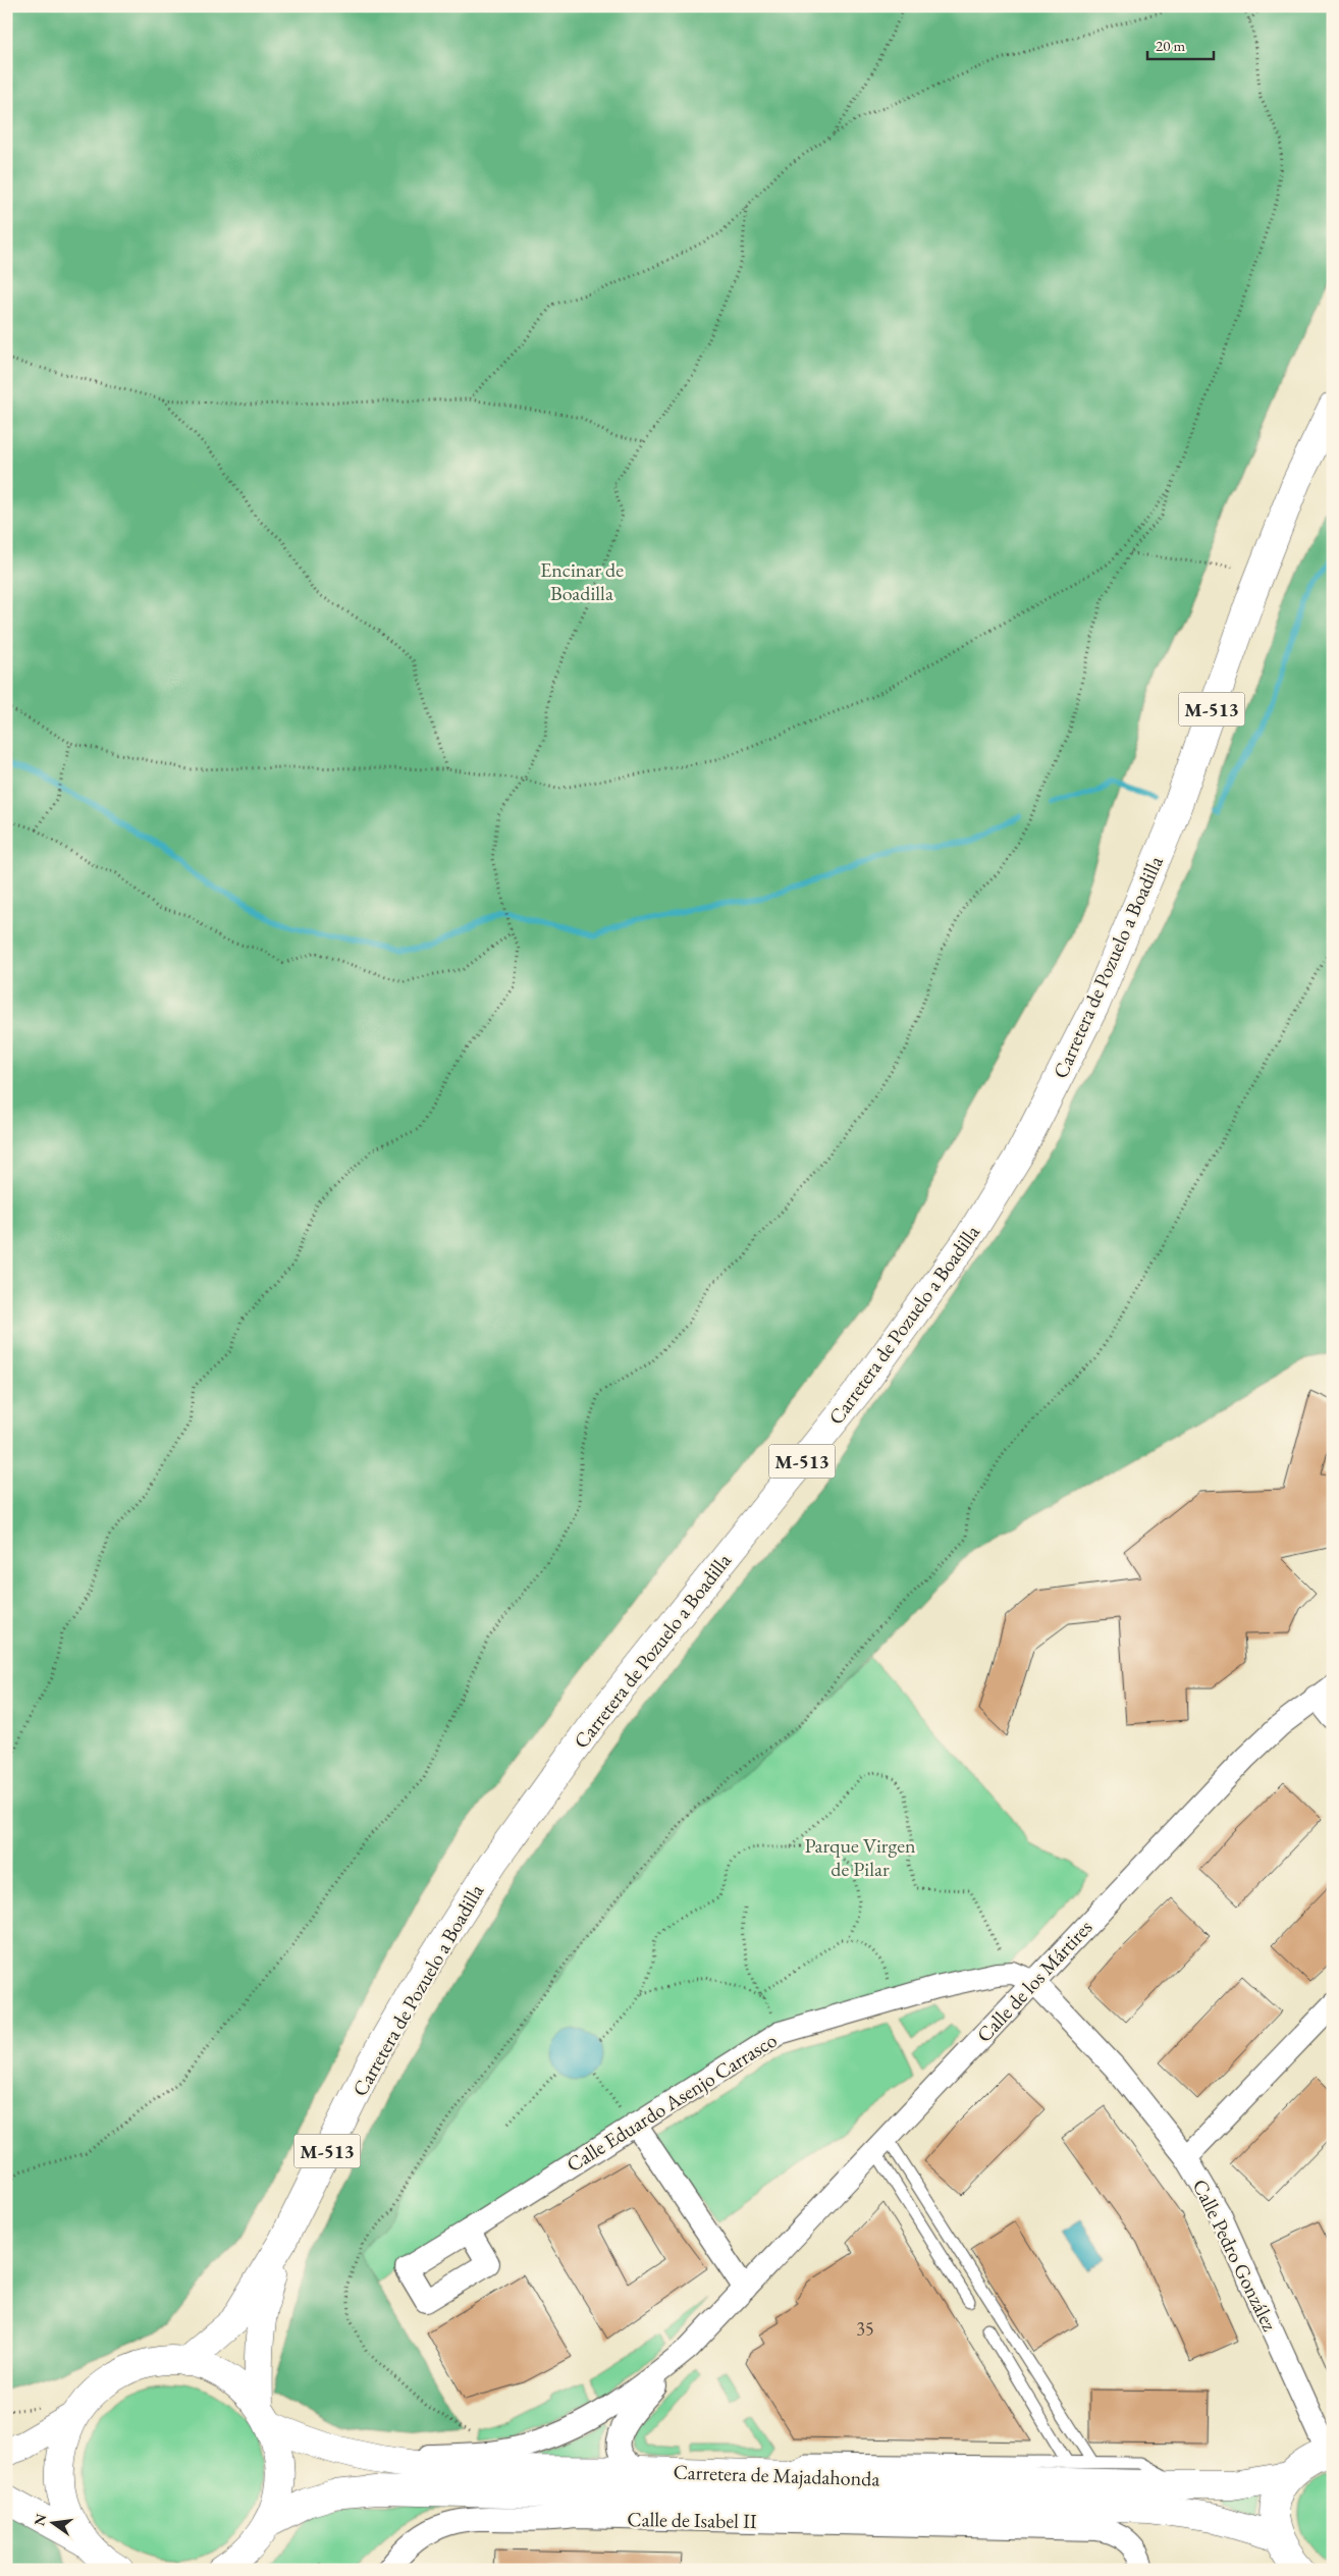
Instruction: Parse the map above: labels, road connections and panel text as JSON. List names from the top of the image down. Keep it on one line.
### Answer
{"streets":{"main road":["M-513","Carretera de Pozuelo a Boadilla","Carretera de Majadahonda"],"street":["Calle de los Mártires","Calle Eduardo Asenjo Carrasco","Calle Pedro González","Calle de Isabel II"]},"crossings":[["M-513","Carretera de Pozuelo a Boadilla"],["M-513","Carretera de Majadahonda"],["Carretera de Pozuelo a Boadilla","Carretera de Majadahonda"],["Calle de los Mártires","Calle Eduardo Asenjo Carrasco"],["Calle de los Mártires","Calle Pedro González"],["Calle de los Mártires","Carretera de Majadahonda"],["Calle Eduardo Asenjo Carrasco","Calle Pedro González"],["Carretera de Majadahonda","Calle de Isabel II"]],"parks":["Encinar de Boadilla","Parque Virgen de Pilar"],"house_numbers":["35"],"scale_bar":"20 m","north":"left"}
